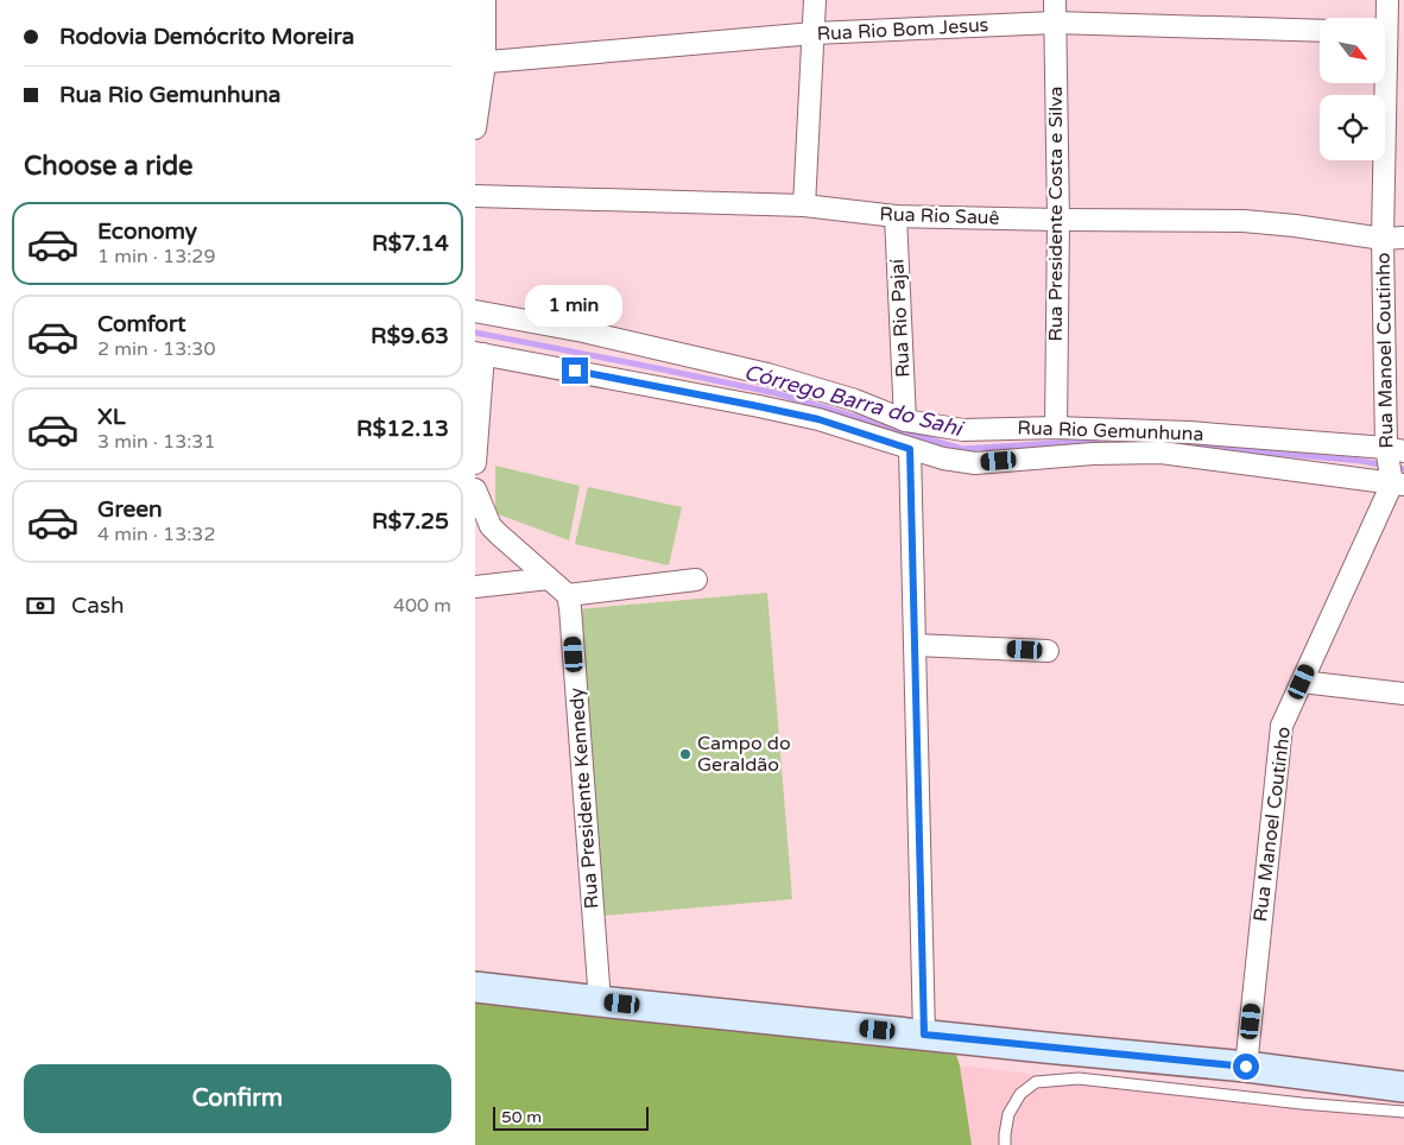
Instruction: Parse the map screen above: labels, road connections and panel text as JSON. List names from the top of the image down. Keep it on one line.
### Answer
{"streets":{"street":["Rua Rio Bom Jesus","Rua Presidente Costa e Silva","Rua Rio Sauê","Rua Rio Pajaí","Rua Manoel Coutinho","Rua Rio Gemunhuna","Rua Presidente Kennedy"]},"crossings":[["Rua Rio Bom Jesus","Rua Presidente Costa e Silva"],["Rua Presidente Costa e Silva","Rua Rio Sauê"],["Rua Presidente Costa e Silva","Rua Rio Gemunhuna"],["Rua Rio Sauê","Rua Rio Pajaí"],["Rua Rio Sauê","Rua Manoel Coutinho"],["Rua Rio Pajaí","Rua Rio Gemunhuna"],["Rua Manoel Coutinho","Rua Rio Gemunhuna"]],"water":["Córrego Barra do Sahi"],"places":["Campo do Geraldão"],"scale_bar":"50 m","north":"bottom right","page":{"banner":["Rodovia Demócrito Moreira","Rua Rio Gemunhuna"],"heading":"Choose a ride","list":[{"name":"Economy","note":"1 min · 13:29","value":"R$7.14"},{"name":"Comfort","note":"2 min · 13:30","value":"R$9.63"},{"name":"XL","note":"3 min · 13:31","value":"R$12.13"},{"name":"Green","note":"4 min · 13:32","value":"R$7.25"}],"bubble":"1 min","pay":["Cash","400 m"],"buttons":"Confirm","scale":"50 m"}}
